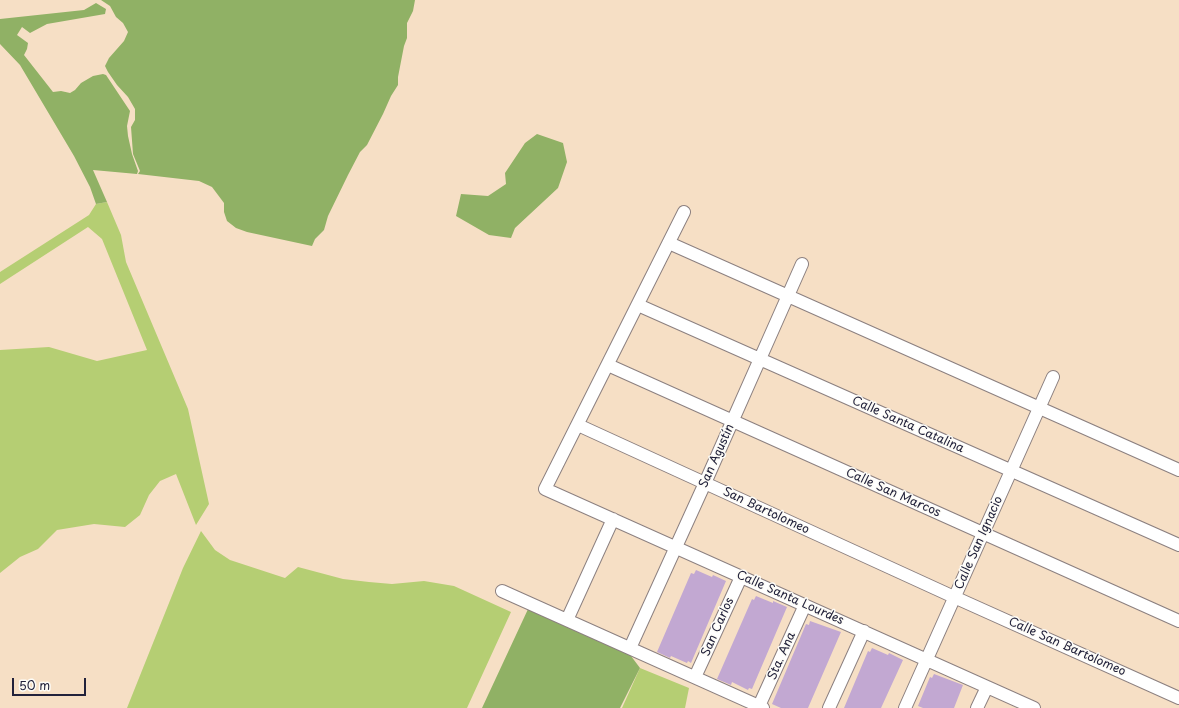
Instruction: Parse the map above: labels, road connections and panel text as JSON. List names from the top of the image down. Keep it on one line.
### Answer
{"streets":{"street":["Calle Santa Catalina","San Agustín","Calle San Marcos","San Bartolomeo","Calle San Ignacio","Calle Santa Lourdes","San Carlos","Calle San Bartolomeo","Sta. Ana"]},"crossings":[["Calle Santa Catalina","San Agustín"],["Calle Santa Catalina","Calle San Ignacio"],["San Agustín","Calle San Marcos"],["San Agustín","San Bartolomeo"],["San Agustín","Calle Santa Lourdes"],["Calle San Marcos","Calle San Ignacio"],["San Bartolomeo","Calle San Ignacio"],["San Bartolomeo","Calle Santa Lourdes"],["San Bartolomeo","Calle San Bartolomeo"],["Calle San Ignacio","Calle Santa Lourdes"],["Calle San Ignacio","Calle San Bartolomeo"],["Calle Santa Lourdes","San Carlos"],["Calle Santa Lourdes","Sta. Ana"]],"scale_bar":"50 m"}
